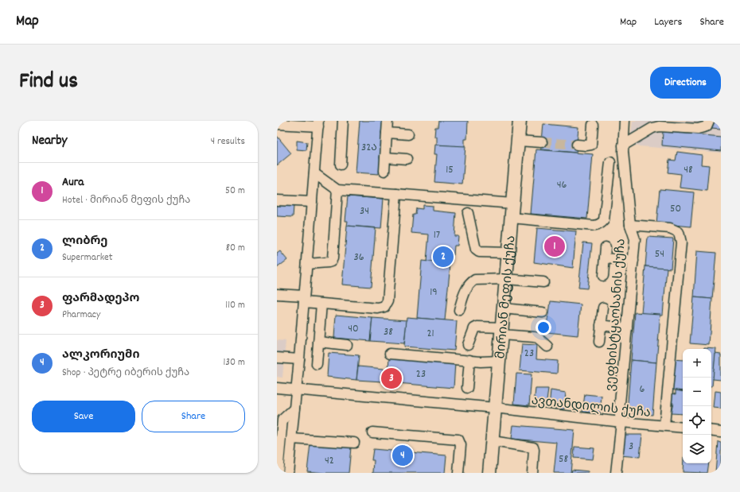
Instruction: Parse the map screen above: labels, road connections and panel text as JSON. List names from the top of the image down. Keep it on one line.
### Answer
{"streets":{"main road":["მირიან მეფის ქუჩა"],"street":["ვეფხისტყაოსანის ქუჩა","ავთანდილის ქუჩა"]},"crossings":[["მირიან მეფის ქუჩა","ავთანდილის ქუჩა"],["ვეფხისტყაოსანის ქუჩა","ავთანდილის ქუჩა"]],"house_numbers":["32ა","15","48","46","50","34","17","54","36","19","40","38","21","23","23","6","3","58","42"],"page":{"header":"Map","nav":["Map","Layers","Share"],"title":"Find us","buttons":["Directions",["Save","Share"]],"heading":["Nearby","4 results"],"list":[{"mark":"1","name":"Aura","note":"Hotel · მირიან მეფის ქუჩა","value":"50 m"},{"mark":"2","name":"ლიბრე","note":"Supermarket","value":"80 m"},{"mark":"3","name":"ფარმადეპო","note":"Pharmacy","value":"110 m"},{"mark":"4","name":"ალკორიუმი","note":"Shop · პეტრე იბერის ქუჩა","value":"130 m"}],"pins":["1","2","3","4"],"map_buttons":["+","−"]}}
